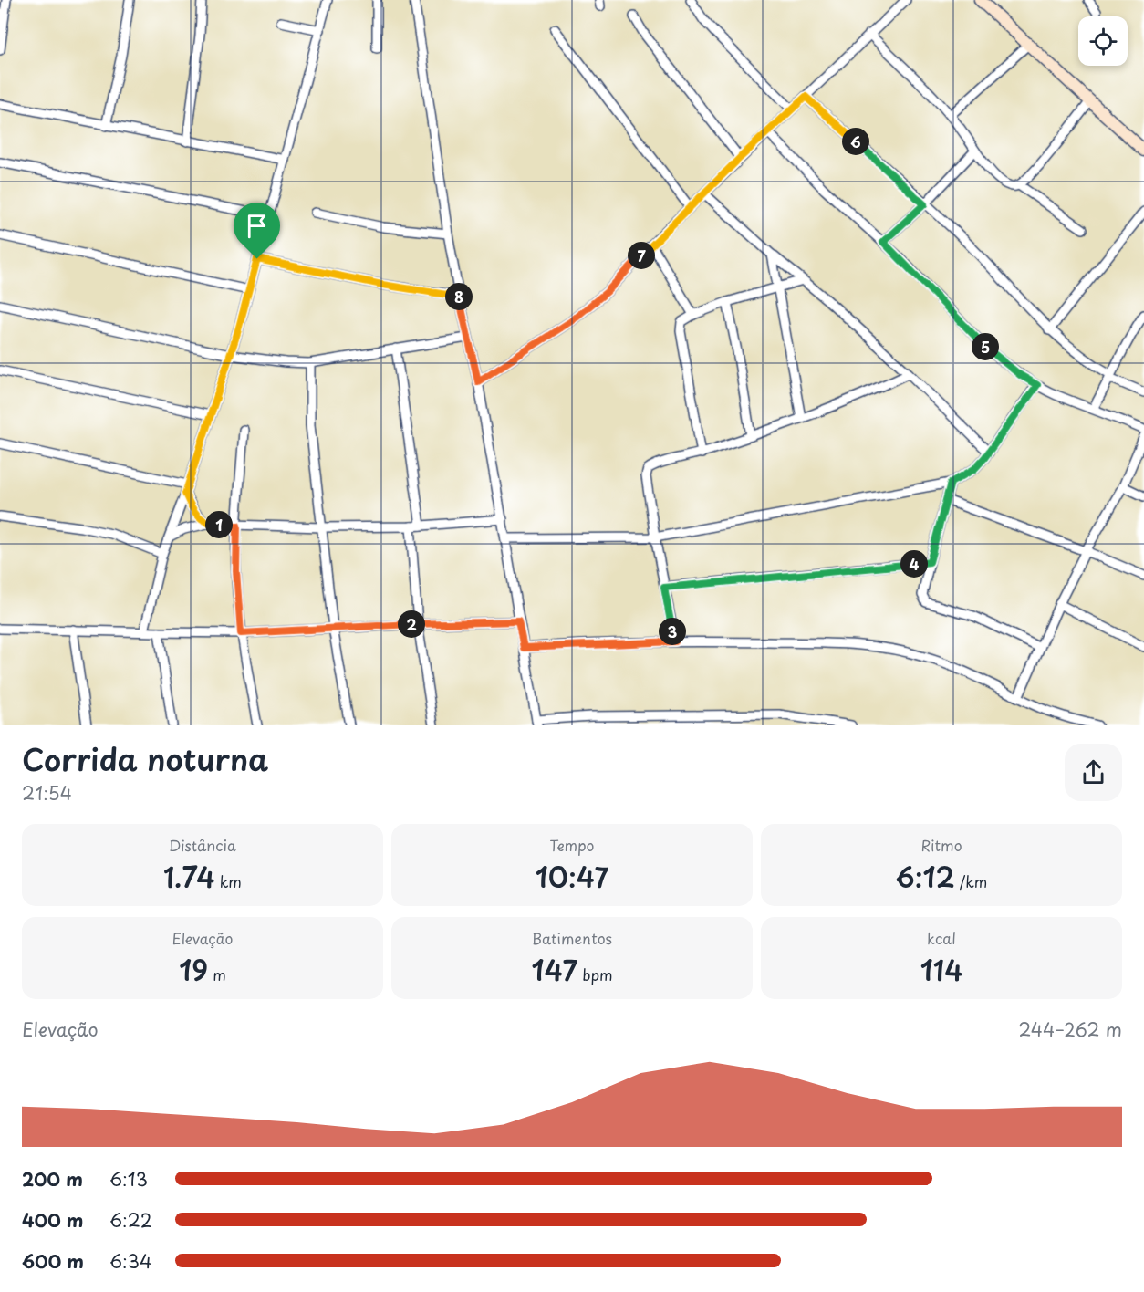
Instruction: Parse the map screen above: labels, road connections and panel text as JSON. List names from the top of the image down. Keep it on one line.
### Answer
{"page":{"pins":["6","7","8","5","1","4","2","3"],"heading":["Corrida noturna","21:54"],"stats":[["Distância","1.74 km"],["Tempo","10:47"],["Ritmo","6:12 /km"],["Elevação","19 m"],["Batimentos","147 bpm"],["kcal","114"]],"chart":["Elevação","244–262 m"],"list":[{"name":"200 m","note":"6:13"},{"name":"400 m","note":"6:22"},{"name":"600 m","note":"6:34"}]}}
